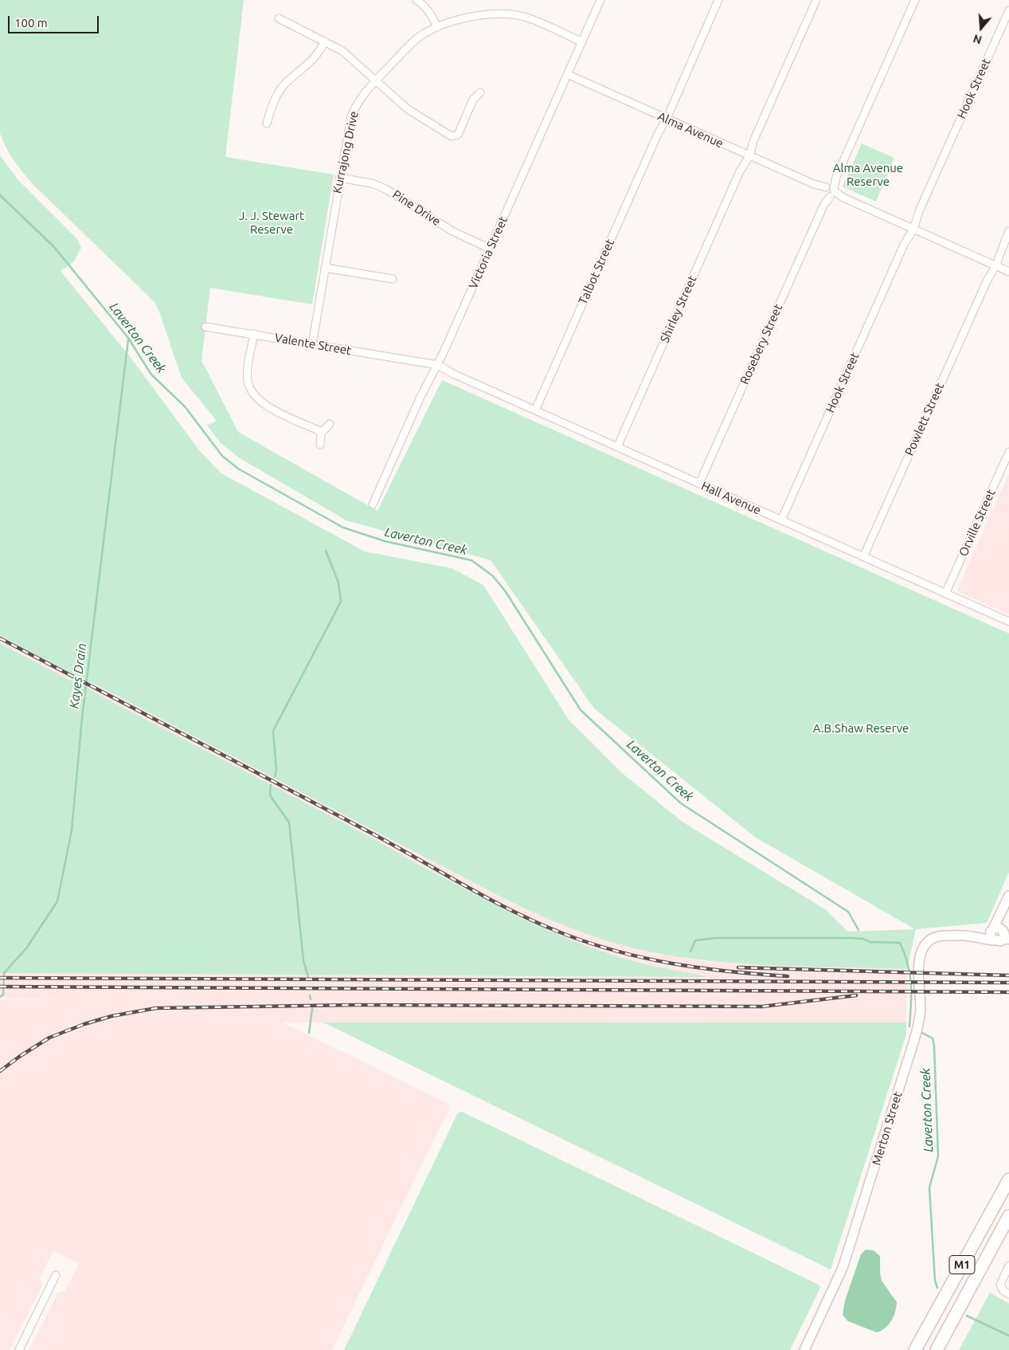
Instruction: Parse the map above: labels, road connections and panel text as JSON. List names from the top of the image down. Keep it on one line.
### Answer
{"streets":{"highway":["M1"],"street":["Hook Street","Alma Avenue","Kurrajong Drive","Pine Drive","Victoria Street","Talbot Street","Shirley Street","Valente Street","Rosebery Street","Powlett Street","Hall Avenue","Orville Street","Merton Street"]},"crossings":[["Hook Street","Alma Avenue"],["Hook Street","Hall Avenue"],["Alma Avenue","Victoria Street"],["Alma Avenue","Talbot Street"],["Alma Avenue","Shirley Street"],["Alma Avenue","Rosebery Street"],["Alma Avenue","Powlett Street"],["Kurrajong Drive","Pine Drive"],["Kurrajong Drive","Victoria Street"],["Kurrajong Drive","Valente Street"],["Pine Drive","Victoria Street"],["Victoria Street","Valente Street"],["Victoria Street","Hall Avenue"],["Talbot Street","Hall Avenue"],["Shirley Street","Hall Avenue"],["Valente Street","Hall Avenue"],["Rosebery Street","Hall Avenue"],["Powlett Street","Hall Avenue"],["Hall Avenue","Orville Street"]],"water":["Laverton Creek","Kayes Drain"],"parks":["Alma Avenue Reserve","J. J. Stewart Reserve","A.B.Shaw Reserve"],"scale_bar":"100 m","north":"bottom"}
